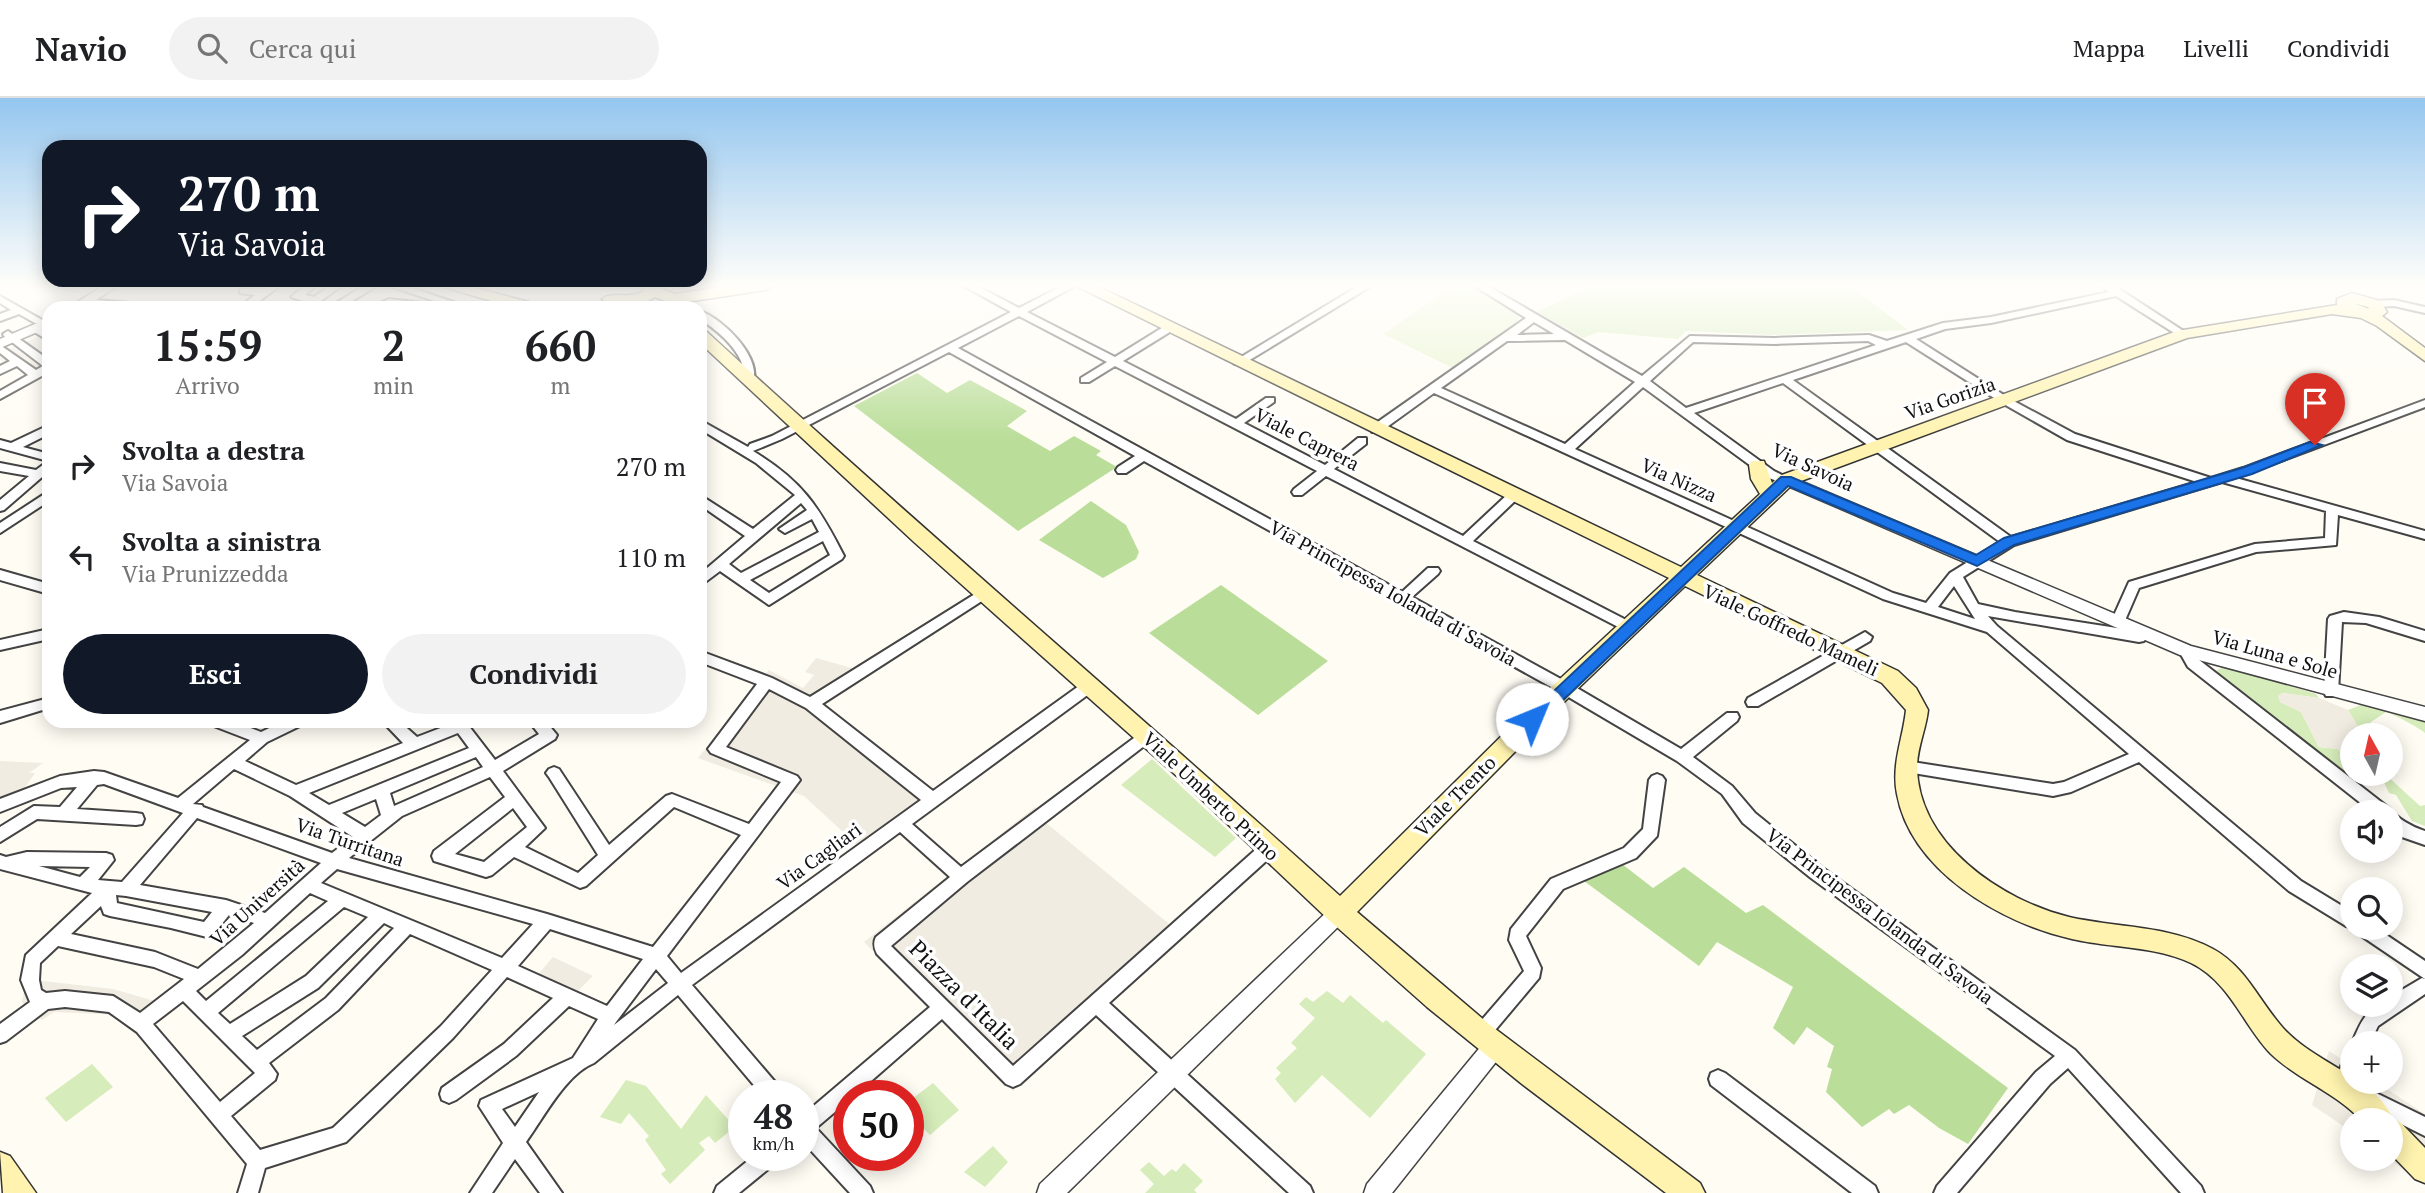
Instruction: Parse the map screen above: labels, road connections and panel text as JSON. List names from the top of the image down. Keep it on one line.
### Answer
{"streets":{"main road":["Via Gorizia","Viale Goffredo Mameli","Viale Umberto Primo","Viale Trento"],"street":["Viale Caprera","Via Savoia","Via Nizza","Via Principessa Iolanda di Savoia","Via Luna e Sole","Via Turritana","Via Cagliari","Via Università","Piazza d'Italia"]},"crossings":[["Via Gorizia","Via Savoia"],["Via Gorizia","Viale Trento"],["Viale Caprera","Viale Trento"],["Via Savoia","Via Luna e Sole"],["Via Savoia","Viale Trento"],["Via Nizza","Viale Trento"],["Via Principessa Iolanda di Savoia","Viale Trento"],["Viale Goffredo Mameli","Viale Trento"],["Viale Umberto Primo","Viale Trento"],["Viale Umberto Primo","Via Cagliari"],["Viale Umberto Primo","Piazza d'Italia"],["Via Turritana","Via Università"]],"north":"top","page":{"header":"Navio","search":"Cerca qui","nav":["Mappa","Livelli","Condividi"],"turn":["270 m","Via Savoia"],"eta":["15:59","Arrivo","2","min","660","m"],"list":[{"name":"Svolta a destra","note":"Via Savoia","value":"270 m"},{"name":"Svolta a sinistra","note":"Via Prunizzedda","value":"110 m"}],"buttons":["Esci","Condividi"],"map_buttons":["+","−"],"speed":"48 km/h","limit":"50"}}
